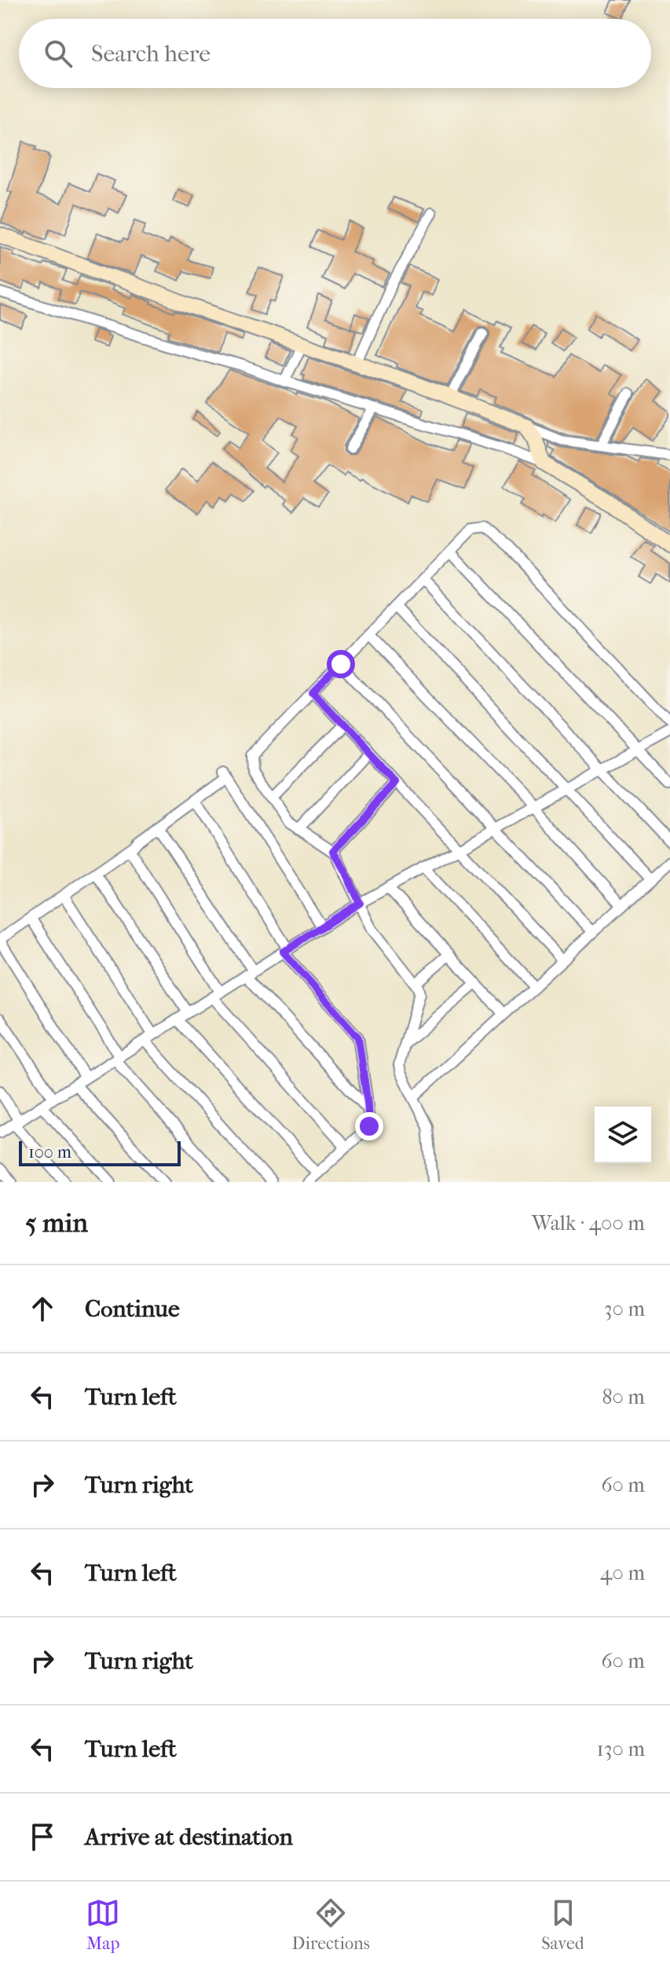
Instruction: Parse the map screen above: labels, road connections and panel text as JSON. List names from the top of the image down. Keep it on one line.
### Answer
{"scale_bar":"100 m","page":{"search":"Search here","scale":"100 m","heading":["5 min","Walk · 400 m"],"list":[["Continue","30 m"],["Turn left","80 m"],["Turn right","60 m"],["Turn left","40 m"],["Turn right","60 m"],["Turn left","130 m"],"Arrive at destination"],"nav":["Map","Directions","Saved"]}}
